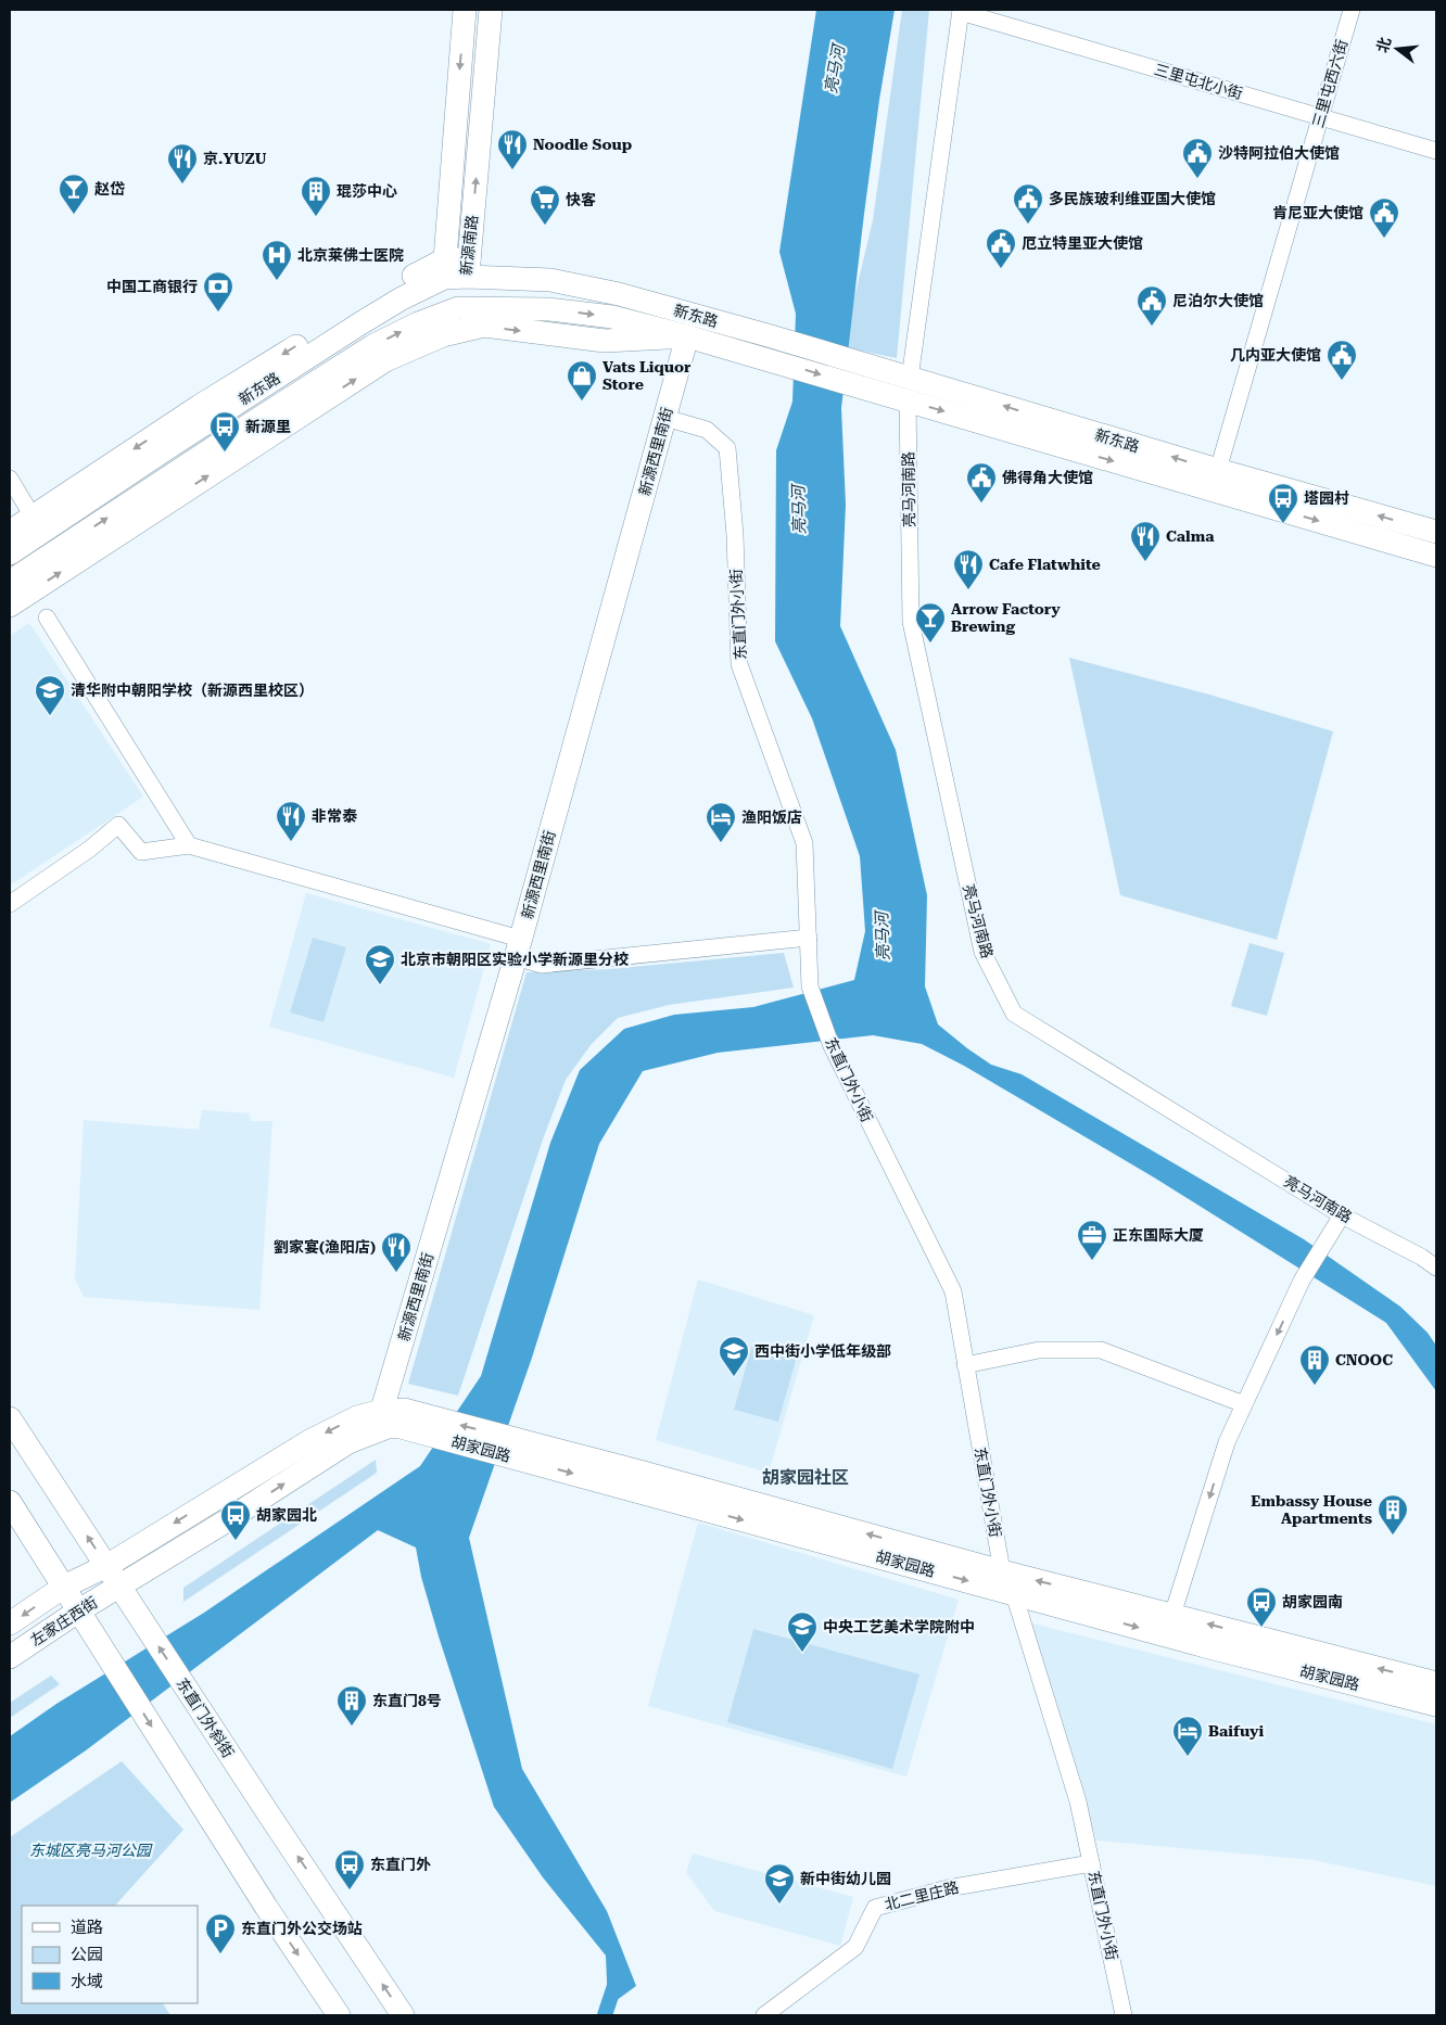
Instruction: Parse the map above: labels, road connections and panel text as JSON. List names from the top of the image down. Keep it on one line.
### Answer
{"streets":{"main road":["新源南路","新东路","新源西里南街","胡家园路","左家庄西街","东直门外斜街"],"street":["三里屯北小街","三里屯西六街","亮马河南路","东直门外小街","北二里庄路"]},"crossings":[["三里屯北小街","三里屯西六街"],["三里屯北小街","亮马河南路"],["三里屯西六街","新东路"],["新源南路","新东路"],["新东路","新源西里南街"],["新东路","亮马河南路"],["新源西里南街","东直门外小街"],["新源西里南街","胡家园路"],["东直门外小街","胡家园路"],["东直门外小街","北二里庄路"],["左家庄西街","东直门外斜街"]],"districts":["胡家园社区"],"water":["亮马河"],"parks":["东城区亮马河公园"],"places":{"restaurant":["Noodle Soup","京.YUZU","Calma","Cafe Flatwhite","非常泰","劉家宴(渔阳店)"],"public building":["沙特阿拉伯大使馆","多民族玻利维亚国大使馆","肯尼亚大使馆","厄立特里亚大使馆","尼泊尔大使馆","几内亚大使馆","佛得角大使馆"],"bar":["赵岱","Arrow Factory Brewing"],"building":["琨莎中心","CNOOC","Embassy House Apartments","东直门8号"],"supermarket":["快客"],"hospital":["北京莱佛士医院"],"bank":["中国工商银行"],"shop":["Vats Liquor Store"],"bus stop":["新源里","塔园村","胡家园北","胡家园南","东直门外"],"school or university":["清华附中朝阳学校（新源西里校区）","北京市朝阳区实验小学新源里分校","西中街小学低年级部","中央工艺美术学院附中","新中街幼儿园"],"hotel":["渔阳饭店","Baifuyi"],"office":["正东国际大厦"],"parking":["东直门外公交场站"]},"legend":["道路","公园","水域"],"north":"left"}
